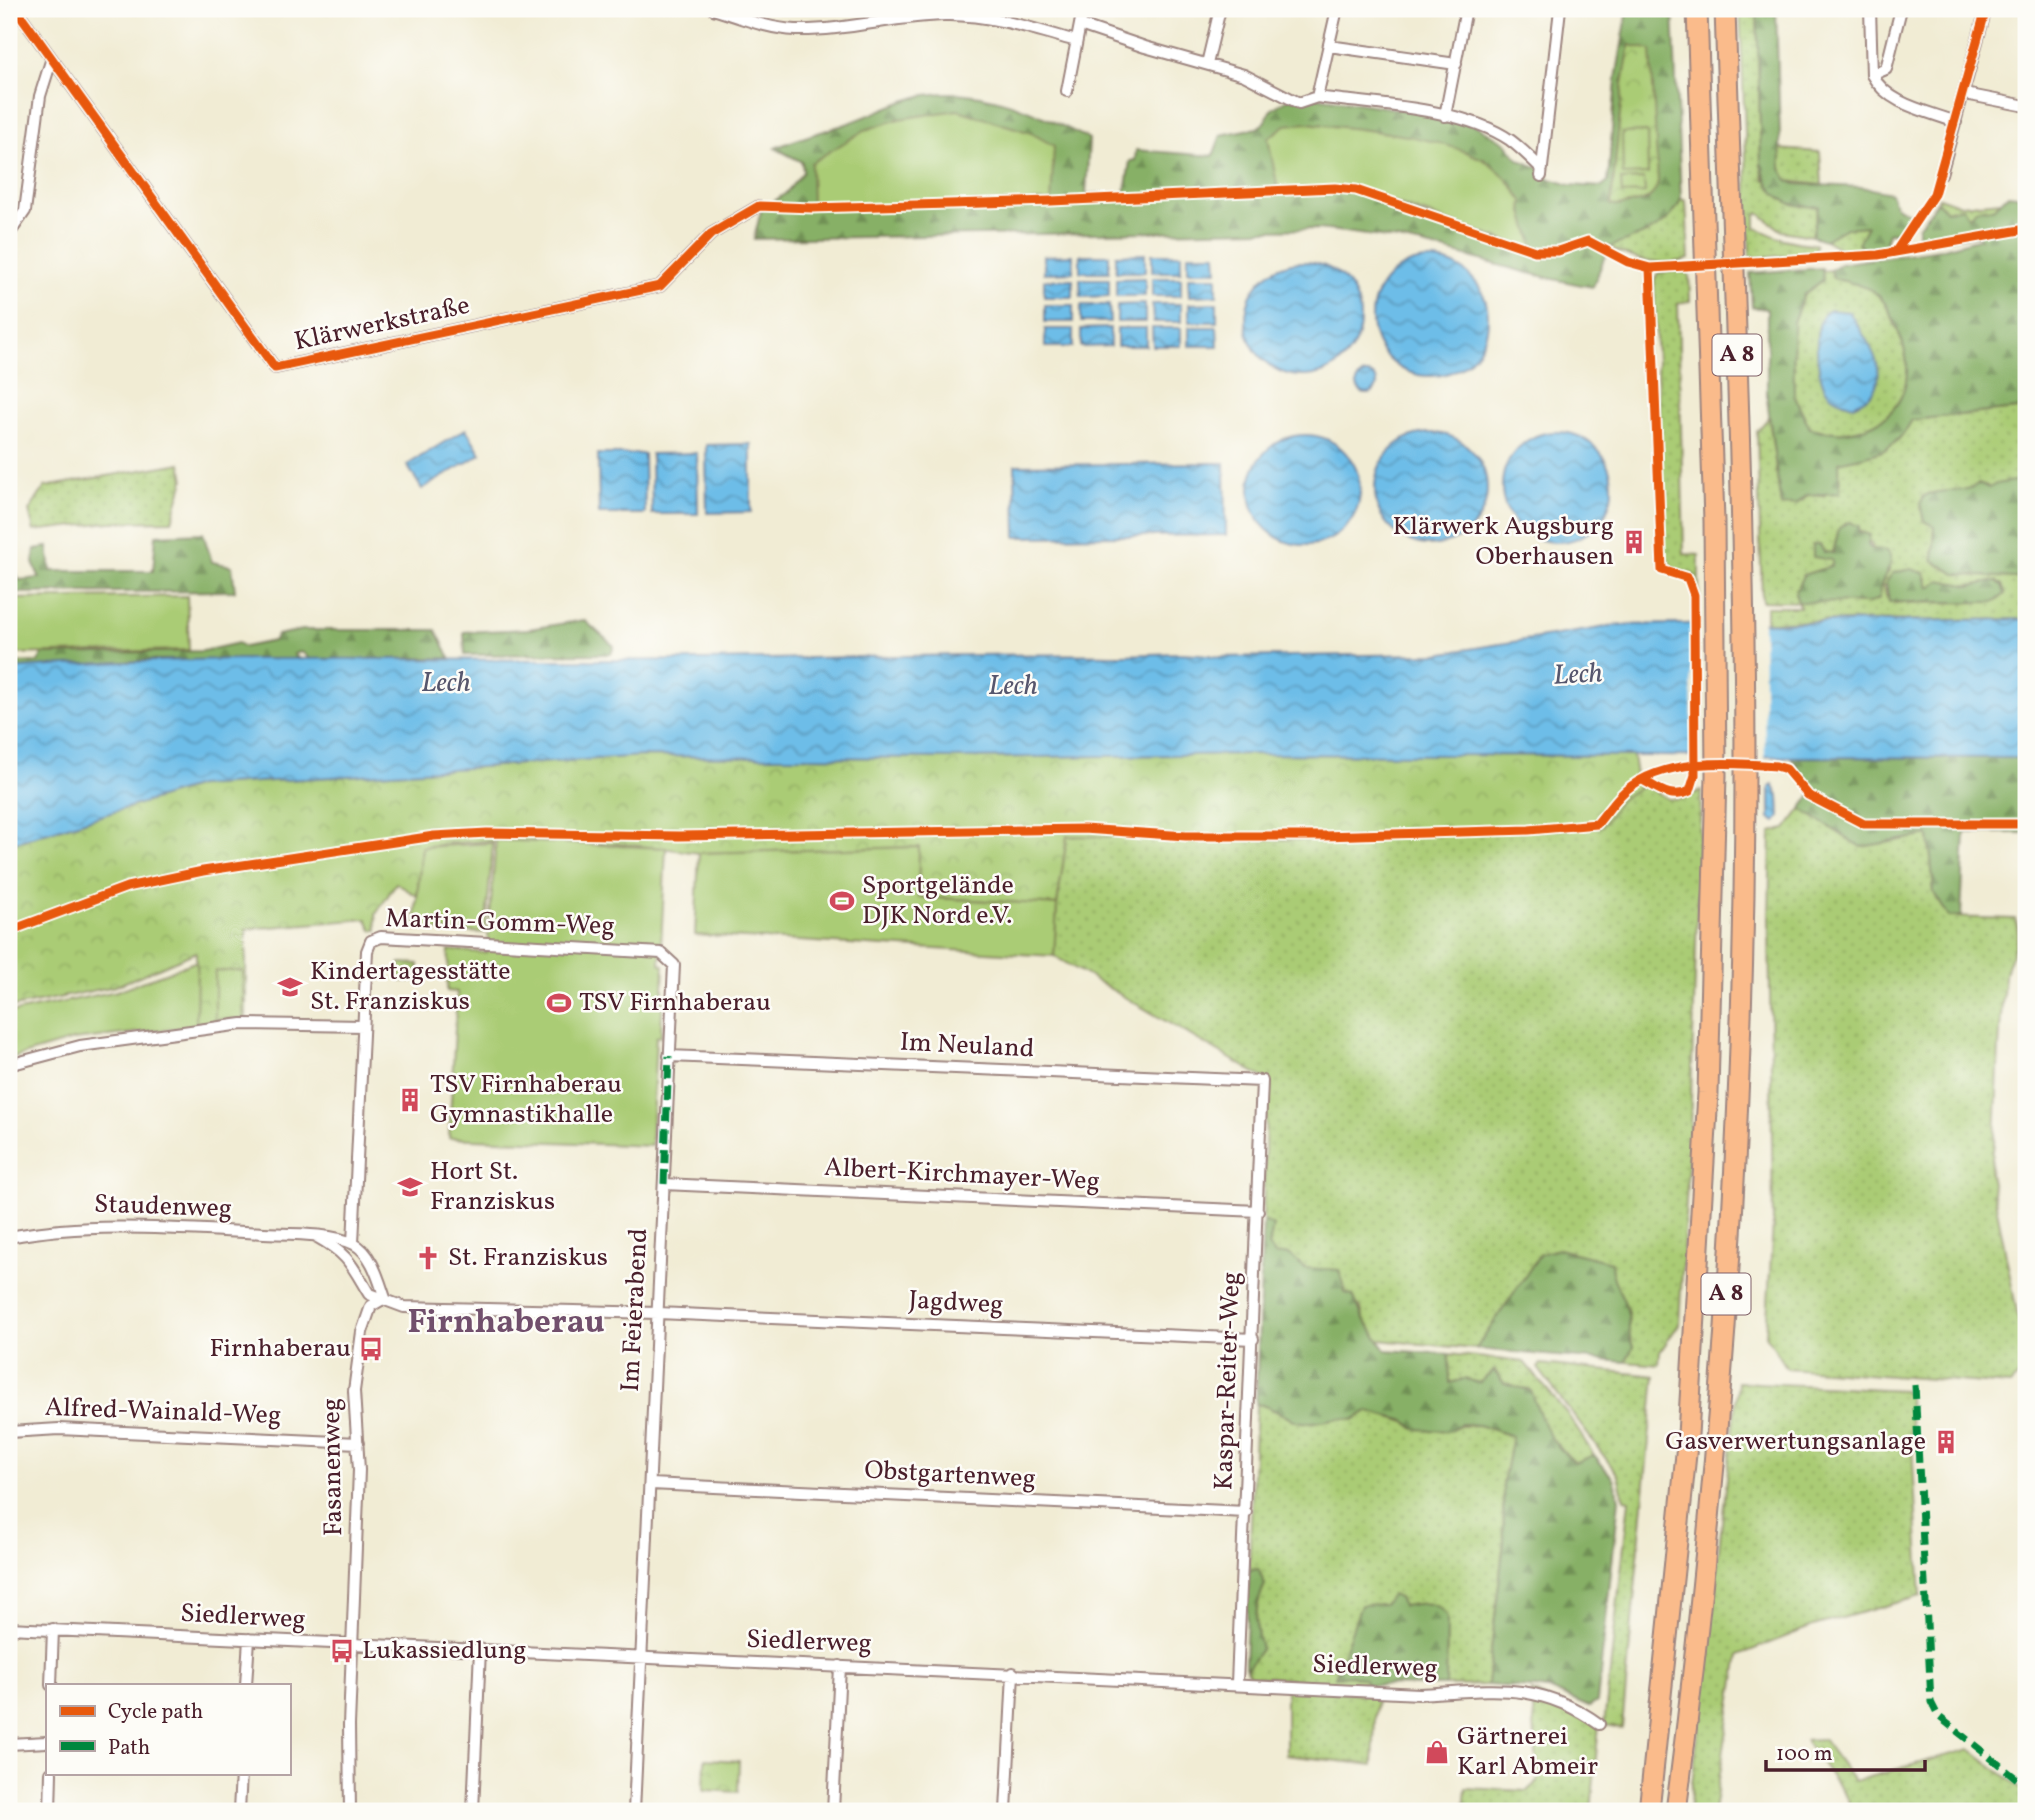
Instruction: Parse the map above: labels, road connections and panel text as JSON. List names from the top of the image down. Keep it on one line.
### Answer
{"streets":{"highway":["A 8"],"street":["Klärwerkstraße","Martin-Gomm-Weg","Im Neuland","Albert-Kirchmayer-Weg","Staudenweg","Jagdweg","Im Feierabend","Kaspar-Reiter-Weg","Alfred-Wainald-Weg","Fasanenweg","Obstgartenweg","Siedlerweg"]},"crossings":[["Martin-Gomm-Weg","Im Feierabend"],["Im Neuland","Im Feierabend"],["Im Neuland","Kaspar-Reiter-Weg"],["Albert-Kirchmayer-Weg","Im Feierabend"],["Albert-Kirchmayer-Weg","Kaspar-Reiter-Weg"],["Jagdweg","Im Feierabend"],["Jagdweg","Kaspar-Reiter-Weg"],["Jagdweg","Fasanenweg"],["Im Feierabend","Obstgartenweg"],["Im Feierabend","Siedlerweg"],["Kaspar-Reiter-Weg","Obstgartenweg"],["Kaspar-Reiter-Weg","Siedlerweg"],["Alfred-Wainald-Weg","Fasanenweg"],["Fasanenweg","Siedlerweg"]],"districts":["Firnhaberau"],"water":["Lech"],"places":{"building":["Klärwerk Augsburg Oberhausen","TSV Firnhaberau Gymnastikhalle","Gasverwertungsanlage"],"sports":["Sportgelände DJK Nord e.V.","TSV Firnhaberau"],"school or university":["Kindertagesstätte St. Franziskus","Hort St. Franziskus"],"church":["St. Franziskus"],"bus stop":["Firnhaberau","Lukassiedlung"],"shop":["Gärtnerei Karl Abmeir"]},"legend":["Cycle path","Path"],"scale_bar":"100 m"}
